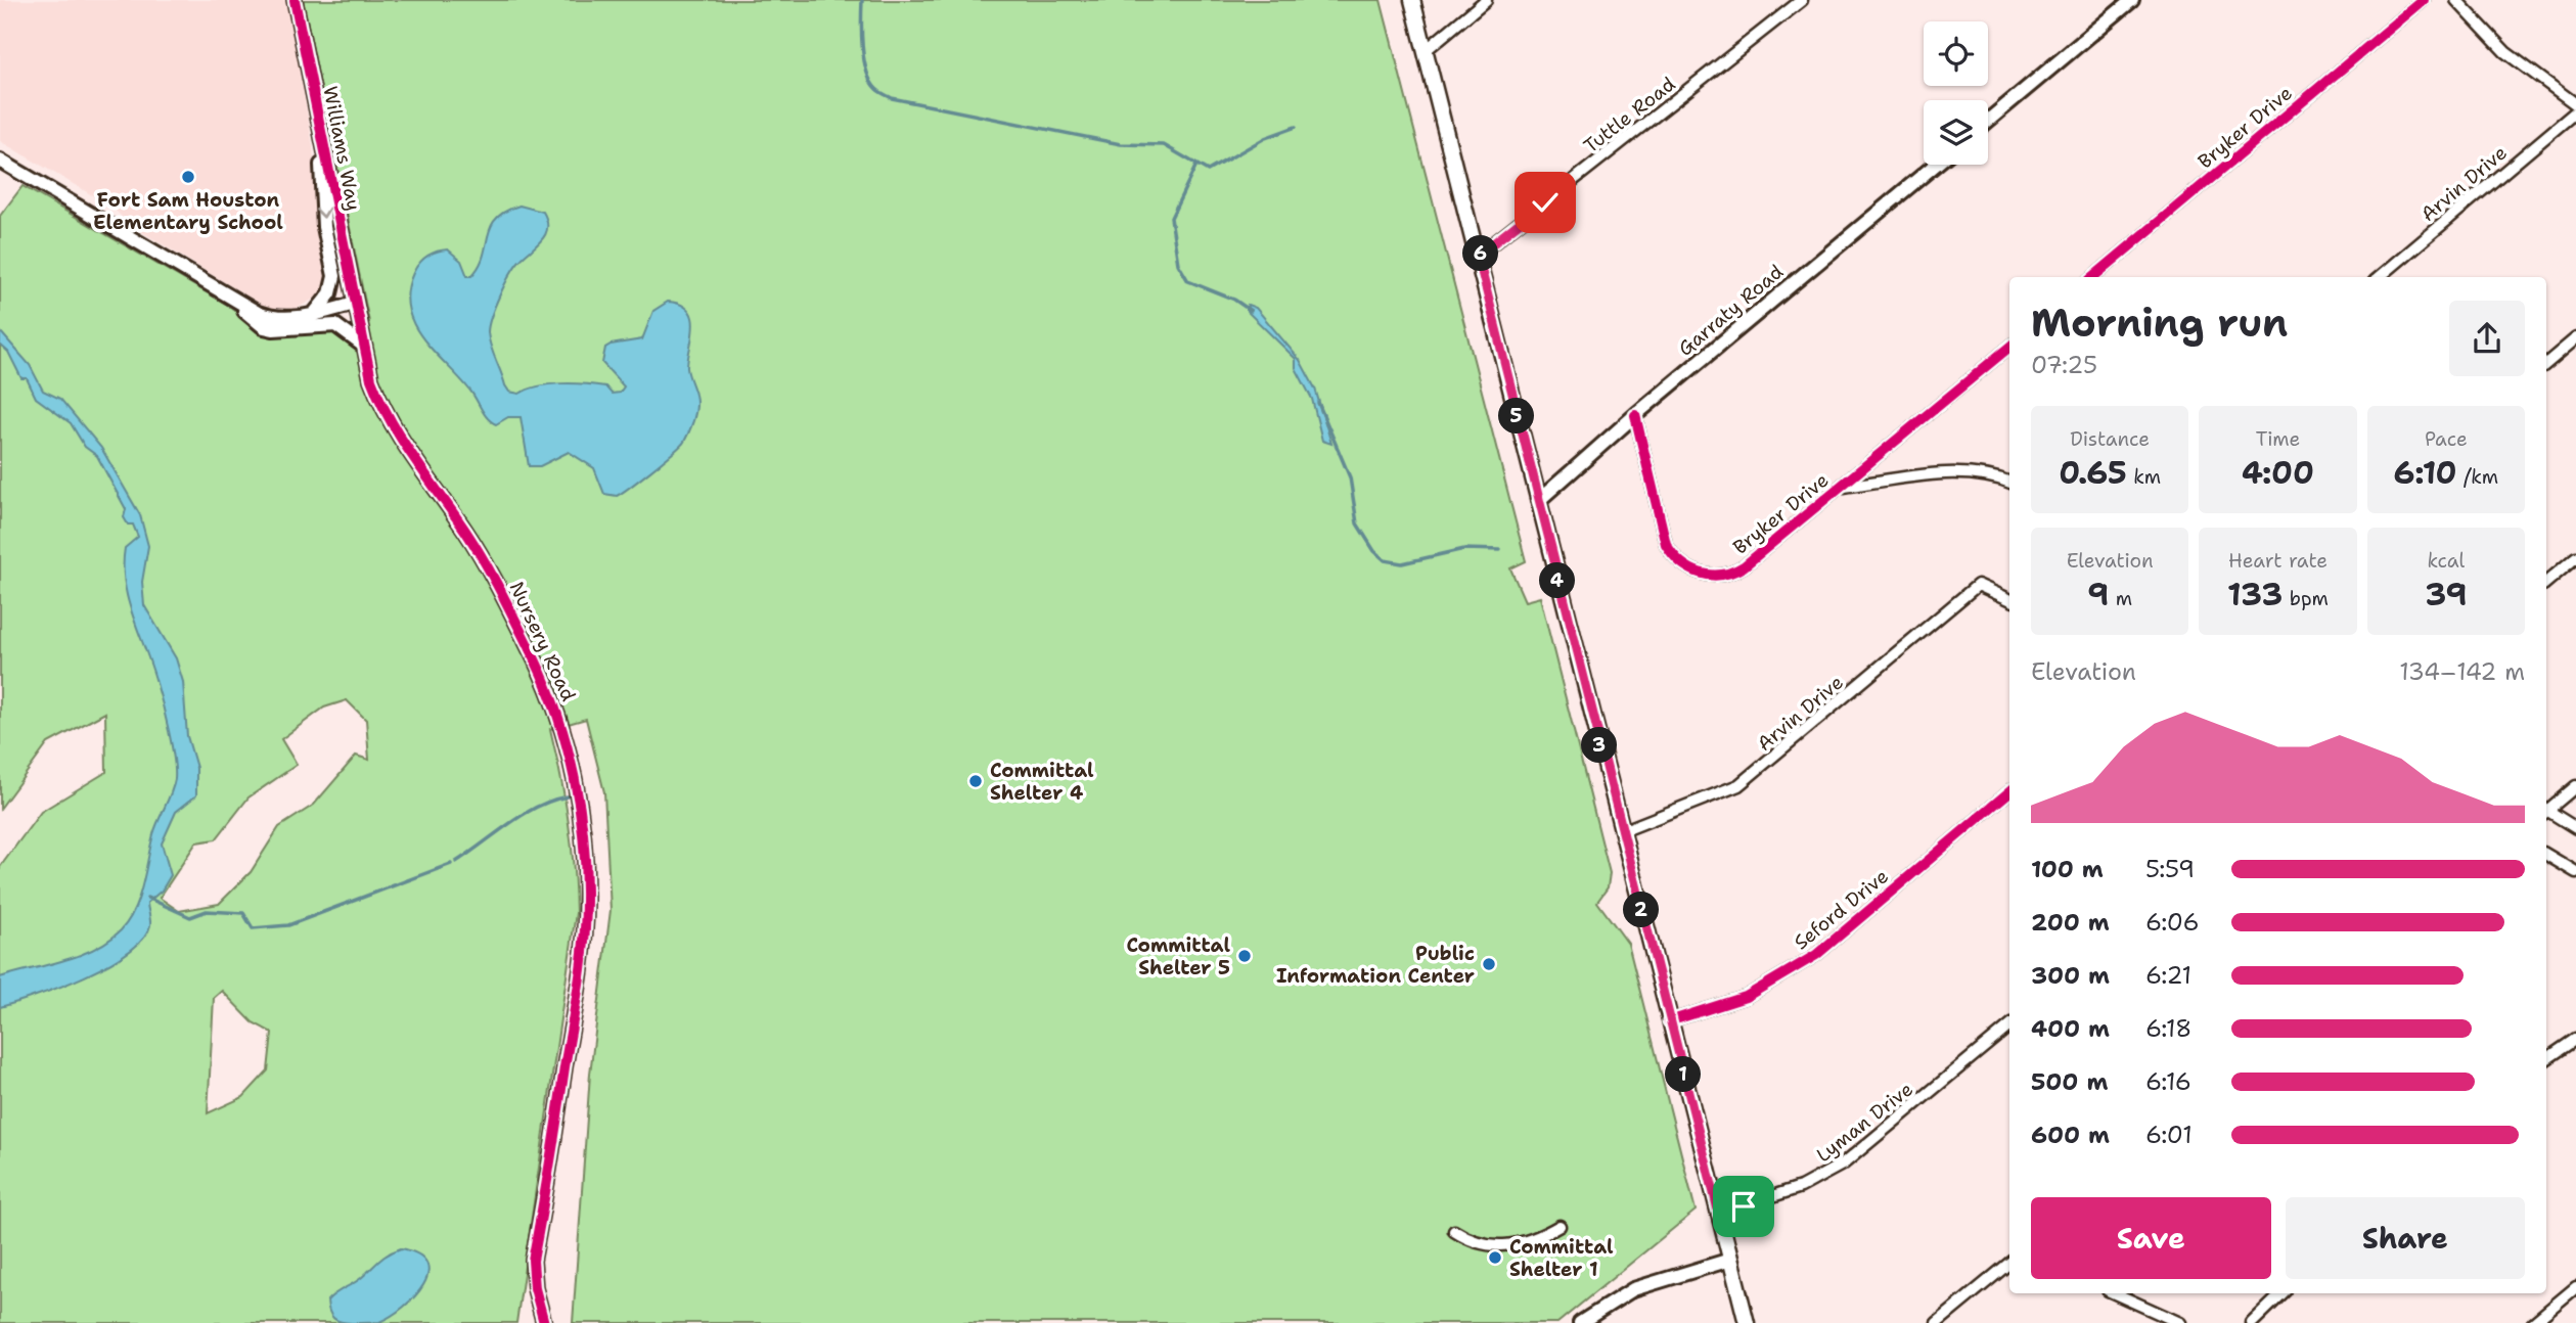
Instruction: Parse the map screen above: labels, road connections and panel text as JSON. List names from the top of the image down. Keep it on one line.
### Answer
{"streets":{"street":["Tuttle Road","Bryker Drive","Williams Way","Arvin Drive","Garraty Road","Nursery Road","Seford Drive","Lyman Drive"]},"crossings":[["Bryker Drive","Garraty Road"],["Williams Way","Nursery Road"]],"places":["Fort Sam Houston Elementary School","Committal Shelter 4","Committal Shelter 5","Public Information Center","Committal Shelter 1"],"page":{"pins":["6","5","4","3","2","1"],"heading":["Morning run","07:25"],"stats":[["Distance","0.65 km"],["Time","4:00"],["Pace","6:10 /km"],["Elevation","9 m"],["Heart rate","133 bpm"],["kcal","39"]],"chart":["Elevation","134–142 m"],"list":[{"name":"100 m","note":"5:59"},{"name":"200 m","note":"6:06"},{"name":"300 m","note":"6:21"},{"name":"400 m","note":"6:18"},{"name":"500 m","note":"6:16"},{"name":"600 m","note":"6:01"}],"buttons":["Save","Share"]}}
